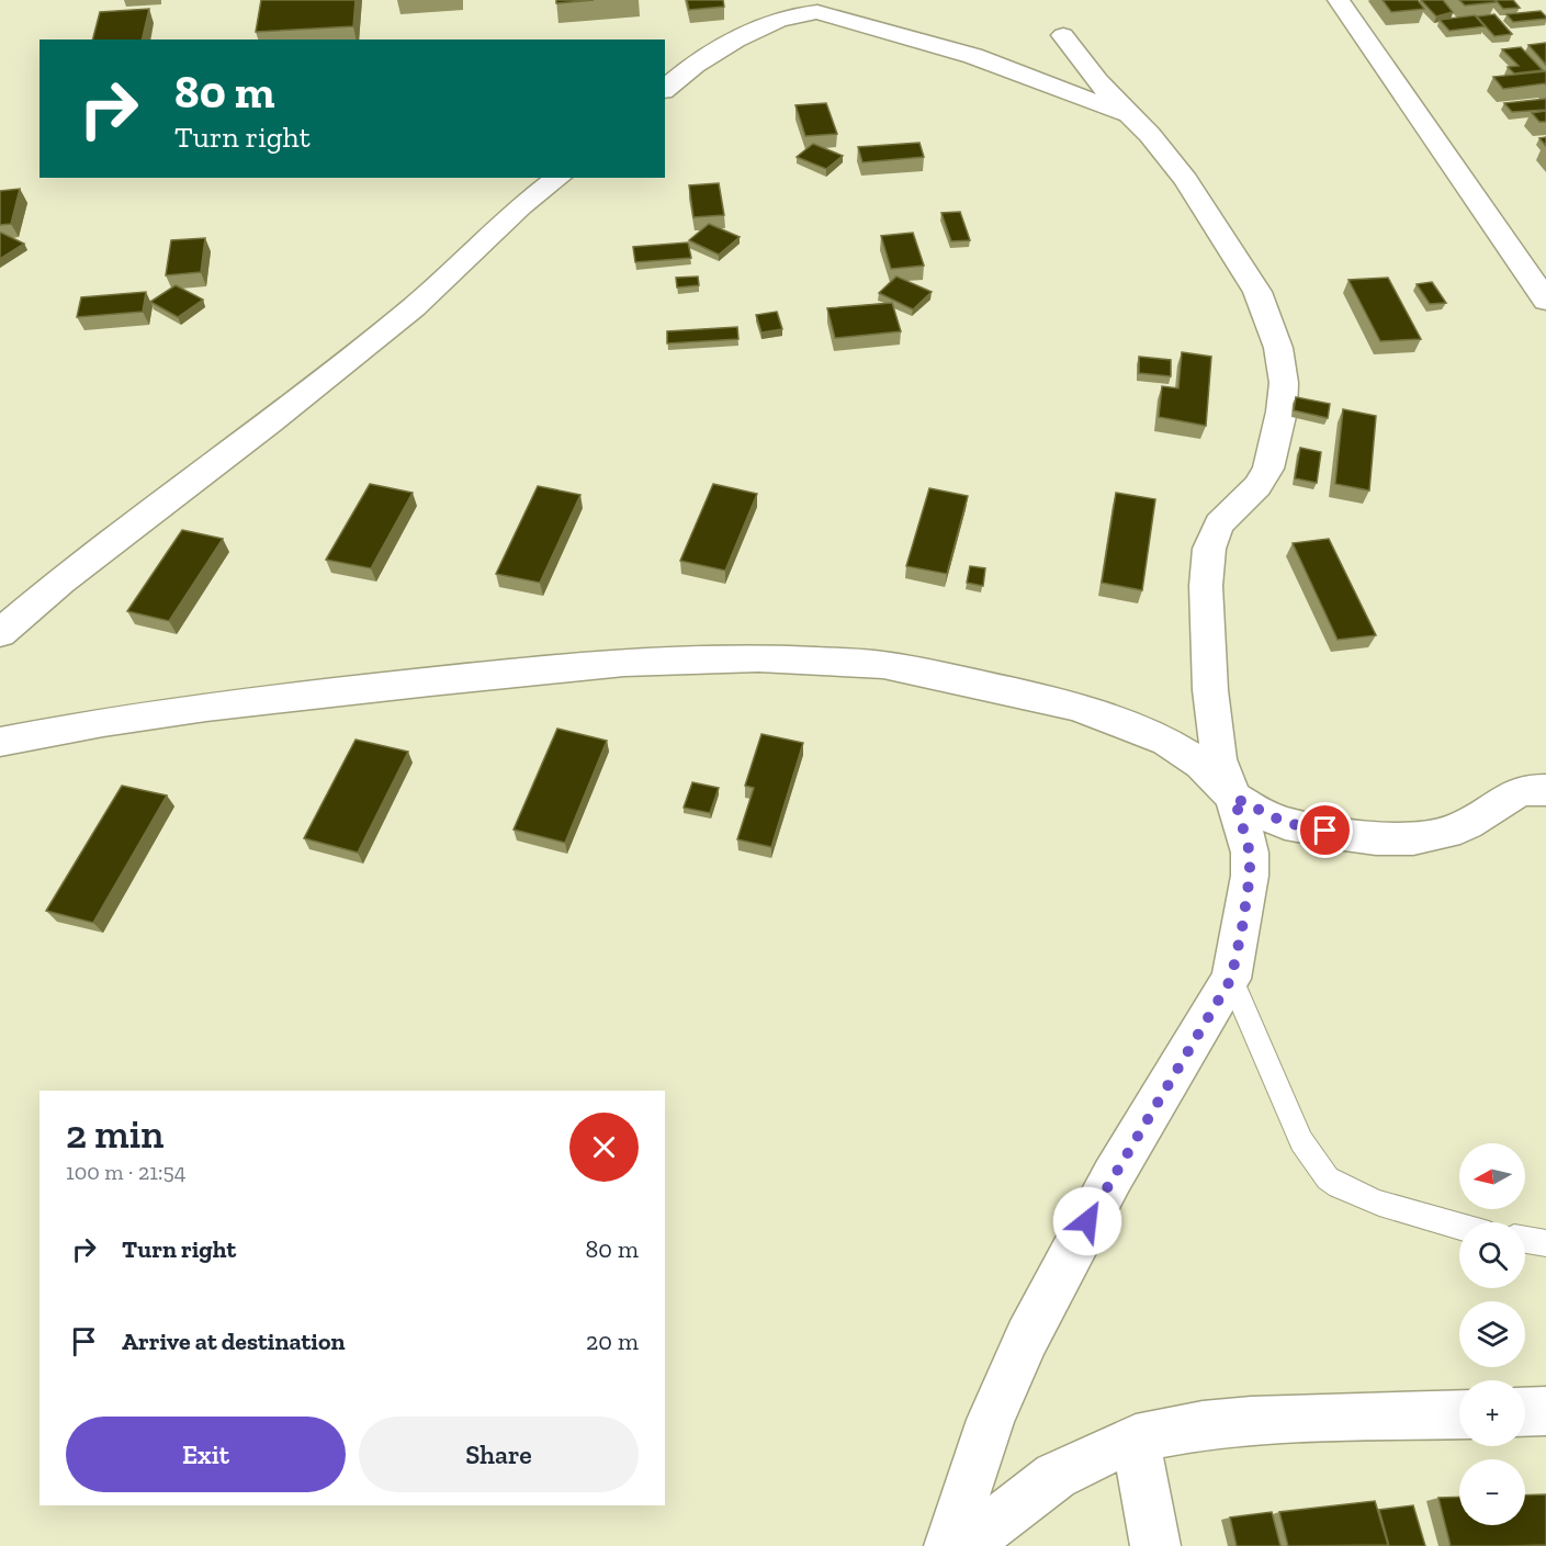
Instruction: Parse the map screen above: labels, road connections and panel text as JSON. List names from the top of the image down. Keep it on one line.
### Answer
{"north":"left","page":{"turn":["80 m","Turn right"],"heading":["2 min","100 m · 21:54"],"map_buttons":["+","−"],"list":[{"name":"Turn right","value":"80 m"},{"name":"Arrive at destination","value":"20 m"}],"buttons":["Exit","Share"]}}
